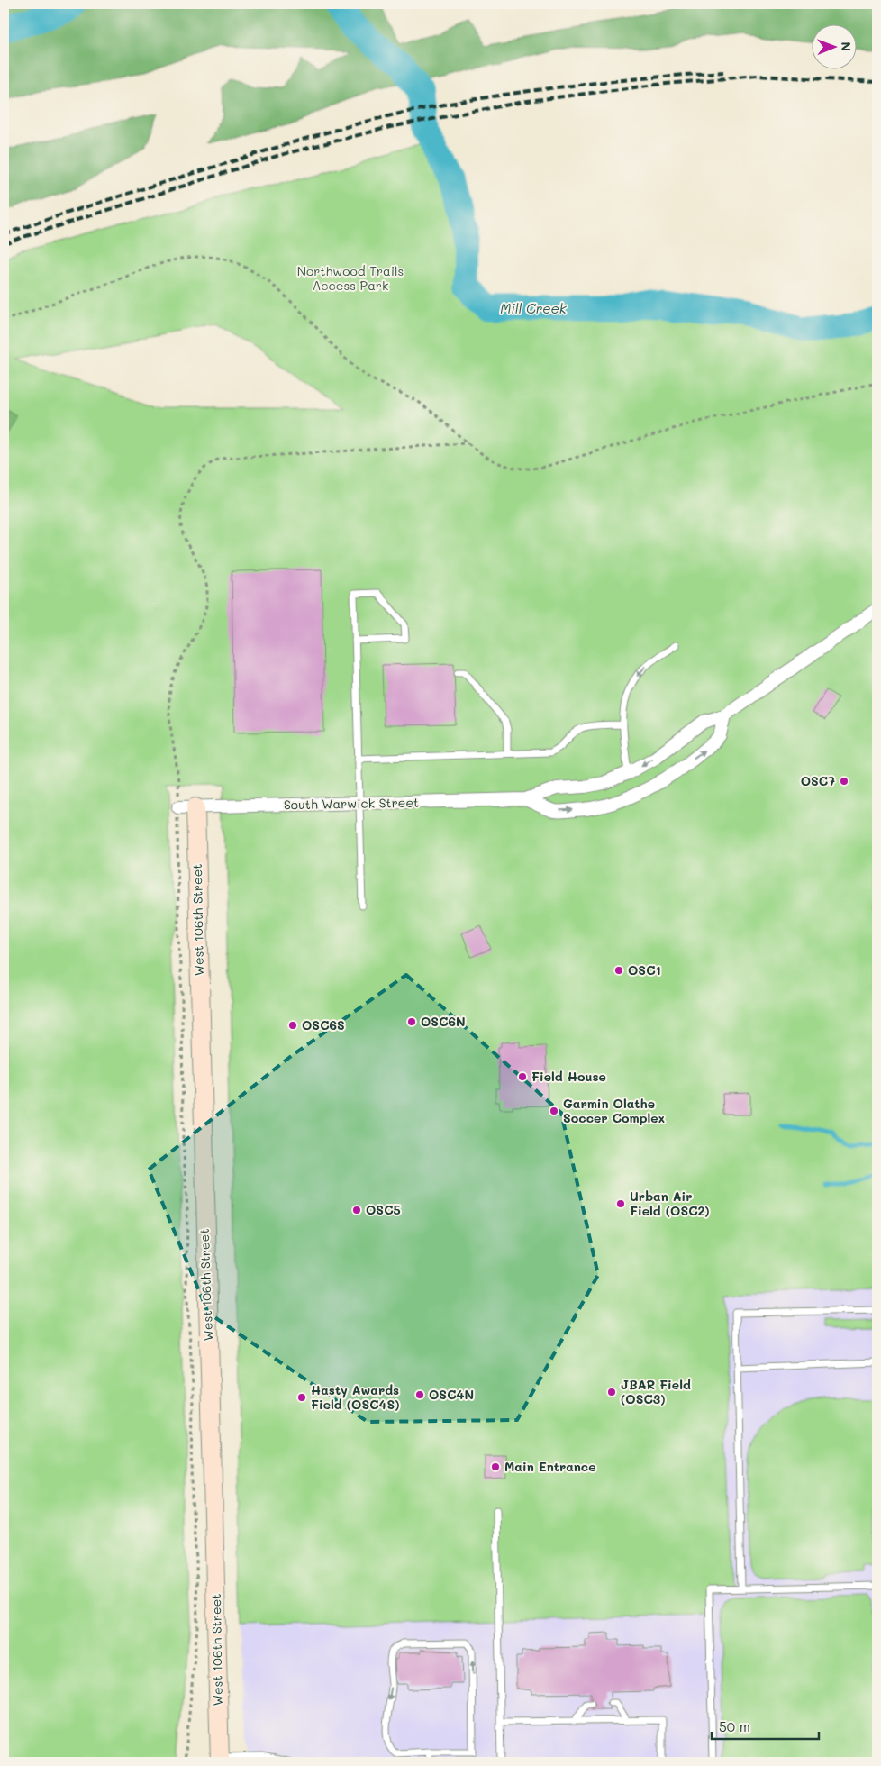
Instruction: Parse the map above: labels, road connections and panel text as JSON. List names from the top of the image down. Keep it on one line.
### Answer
{"streets":{"street":["South Warwick Street","West 106th Street"]},"crossings":[["South Warwick Street","West 106th Street"]],"water":["Mill Creek"],"parks":["Northwood Trails Access Park"],"places":["OSC7","OSC1","OSC6N","OSC6S","Field House","Garmin Olathe Soccer Complex","Urban Air Field (OSC2)","OSC5","JBAR Field (OSC3)","OSC4N","Hasty Awards Field (OSC4S)","Main Entrance"],"scale_bar":"50 m","north":"right"}
